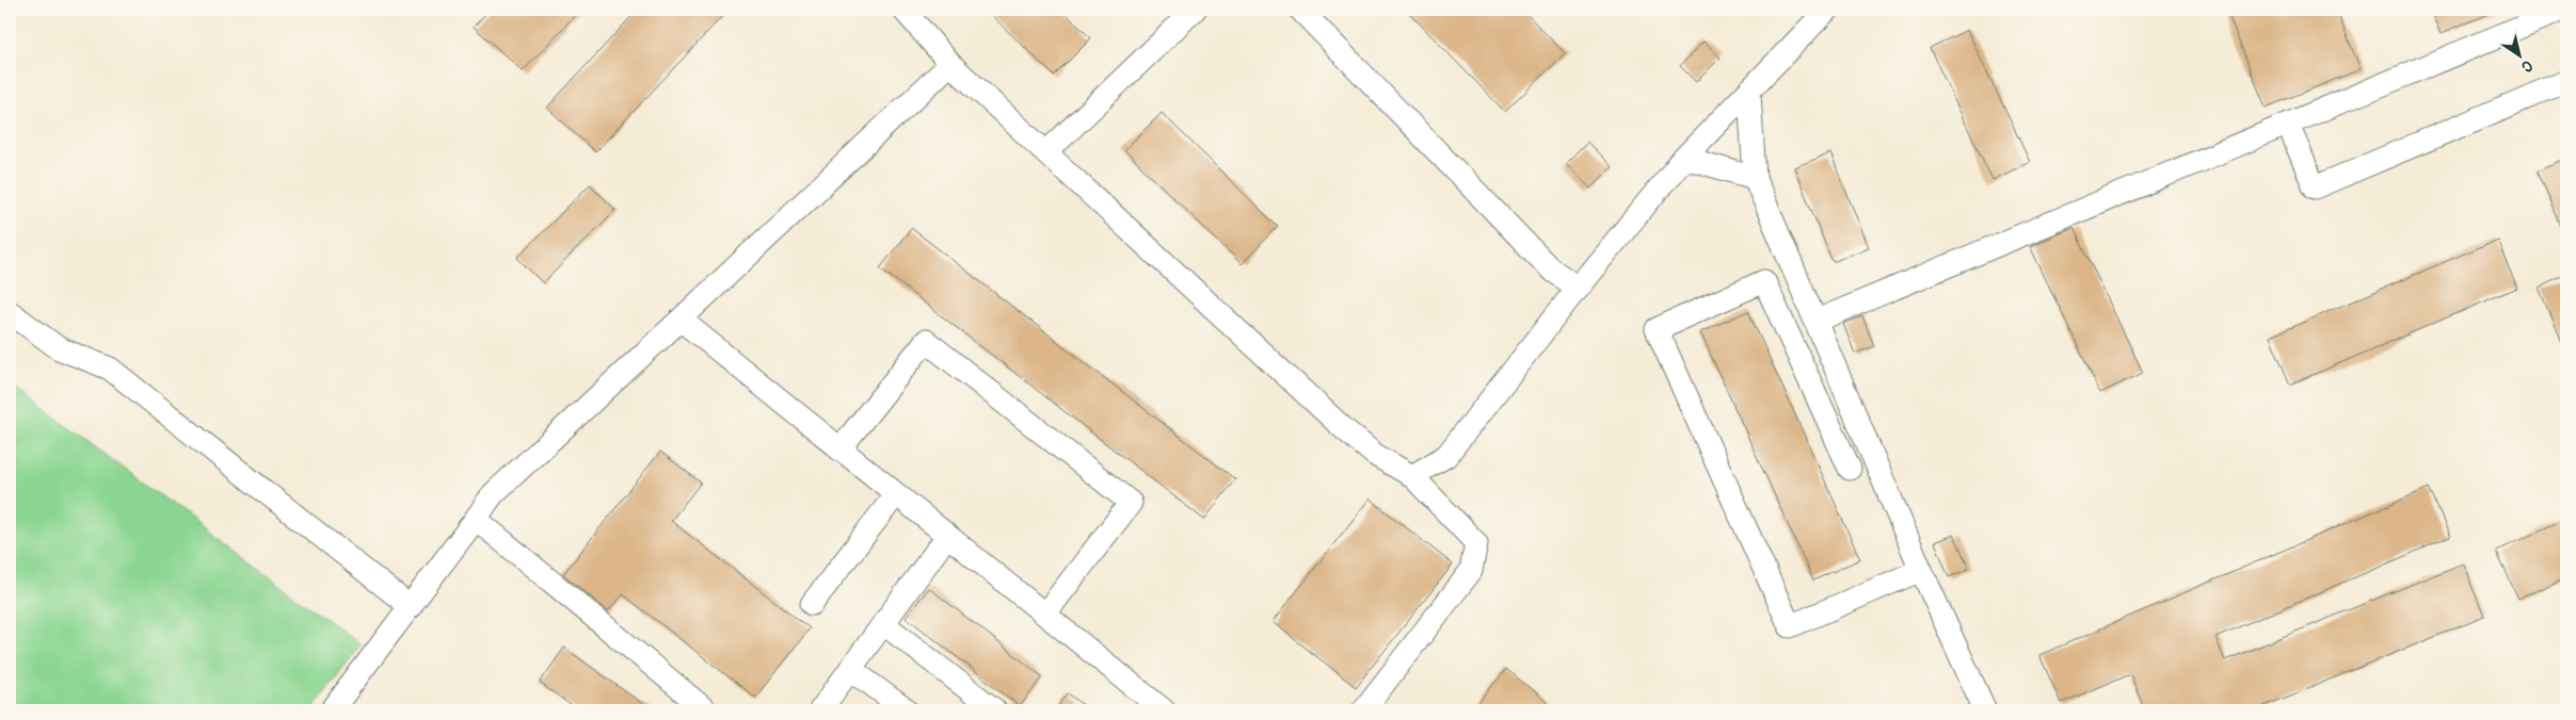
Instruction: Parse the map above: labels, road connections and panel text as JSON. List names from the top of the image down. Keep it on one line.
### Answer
{"north":"bottom right"}
